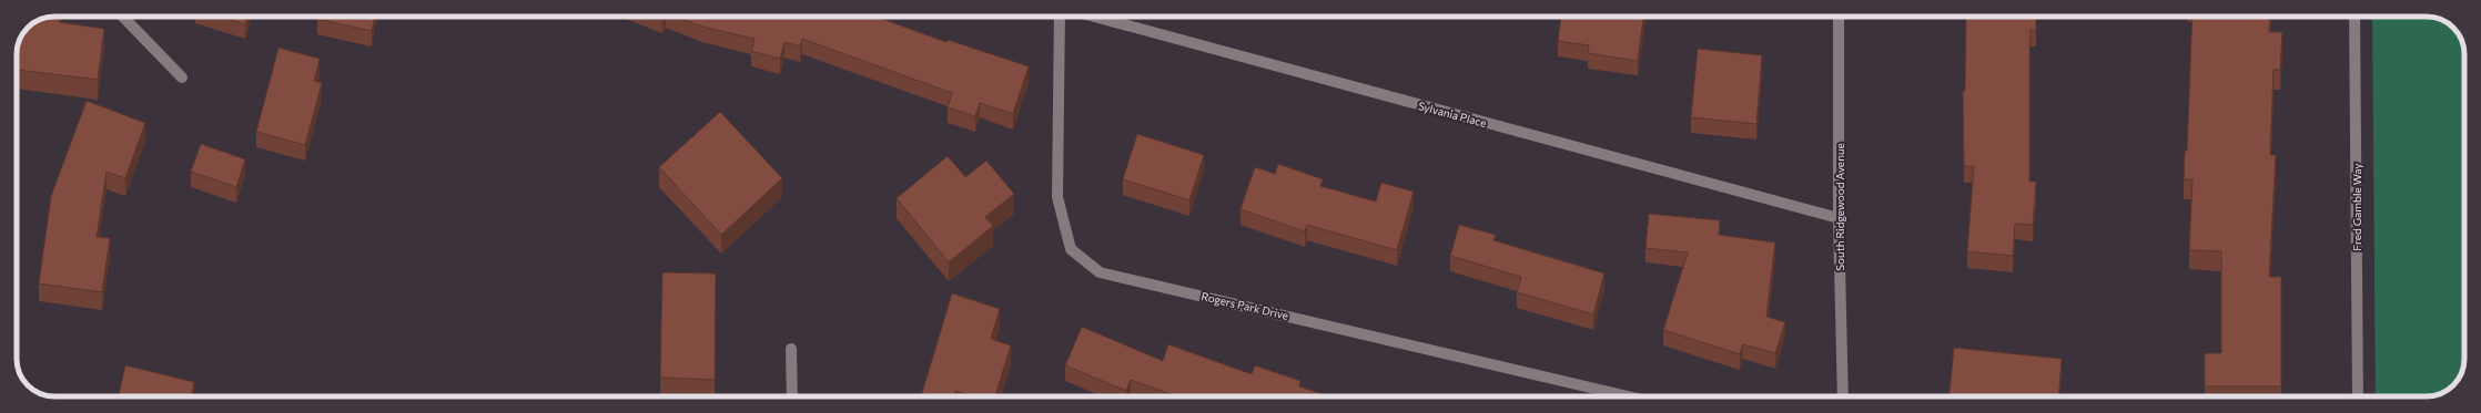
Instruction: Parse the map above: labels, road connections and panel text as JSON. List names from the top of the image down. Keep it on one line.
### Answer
{"streets":{"street":["Sylvania Place","South Ridgewood Avenue","Fred Gamble Way","Rogers Park Drive"]},"crossings":[["Sylvania Place","South Ridgewood Avenue"]]}
